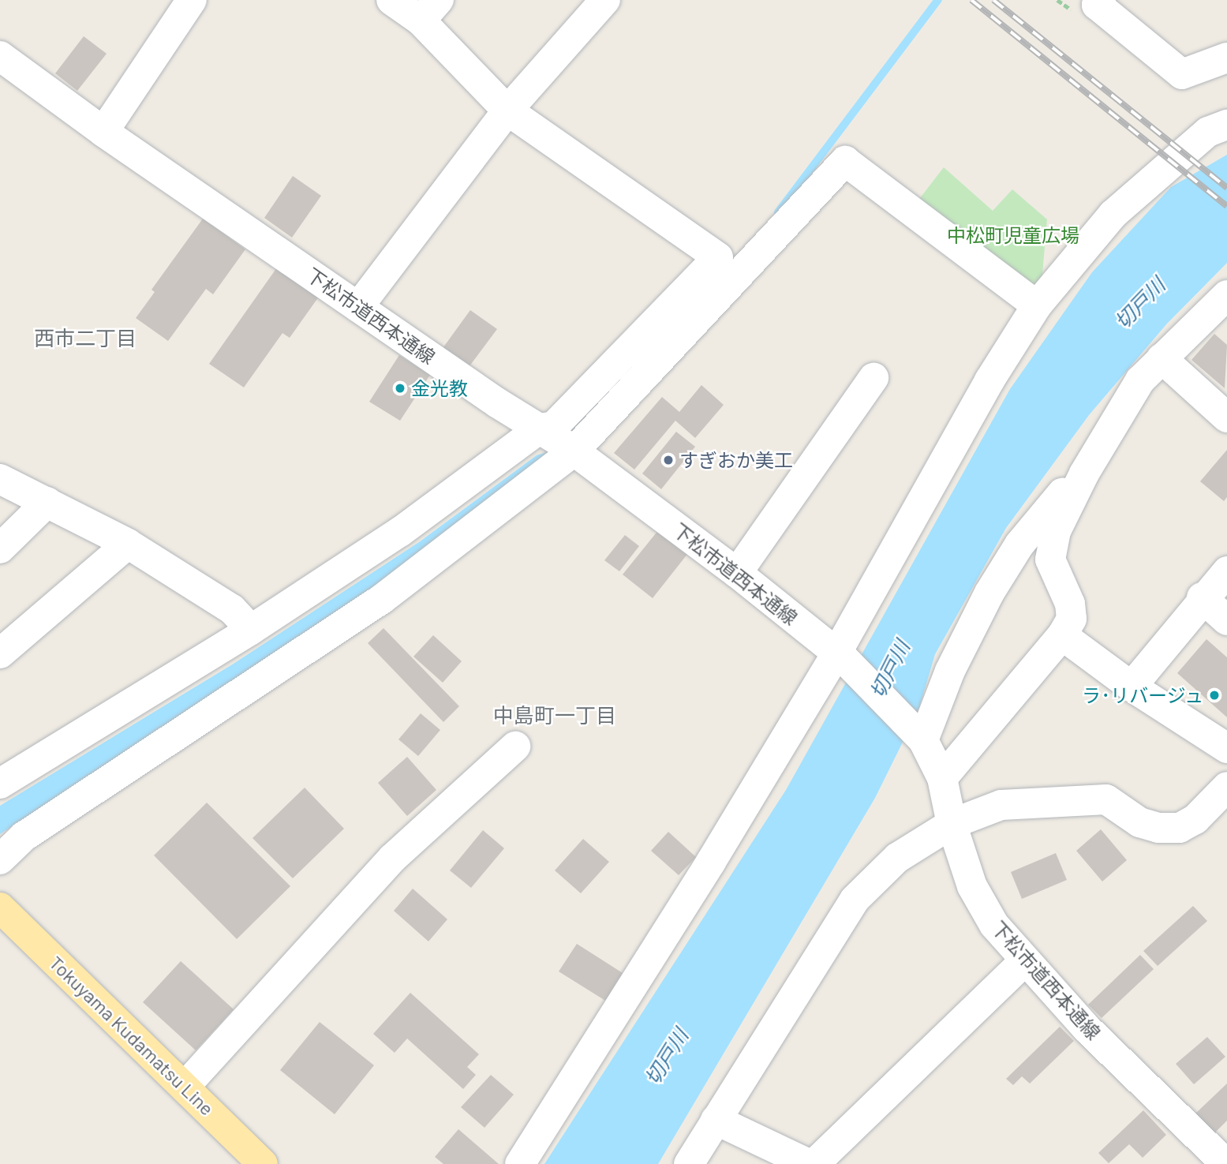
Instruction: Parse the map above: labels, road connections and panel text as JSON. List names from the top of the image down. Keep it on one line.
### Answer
{"streets":{"main road":["Tokuyama Kudamatsu Line"],"street":["下松市道西本通線"]},"districts":["西市二丁目","中島町一丁目"],"water":["切戸川"],"parks":["中松町児童広場"],"places":["金光教","すぎおか美工","ラ･リバージュ"]}
